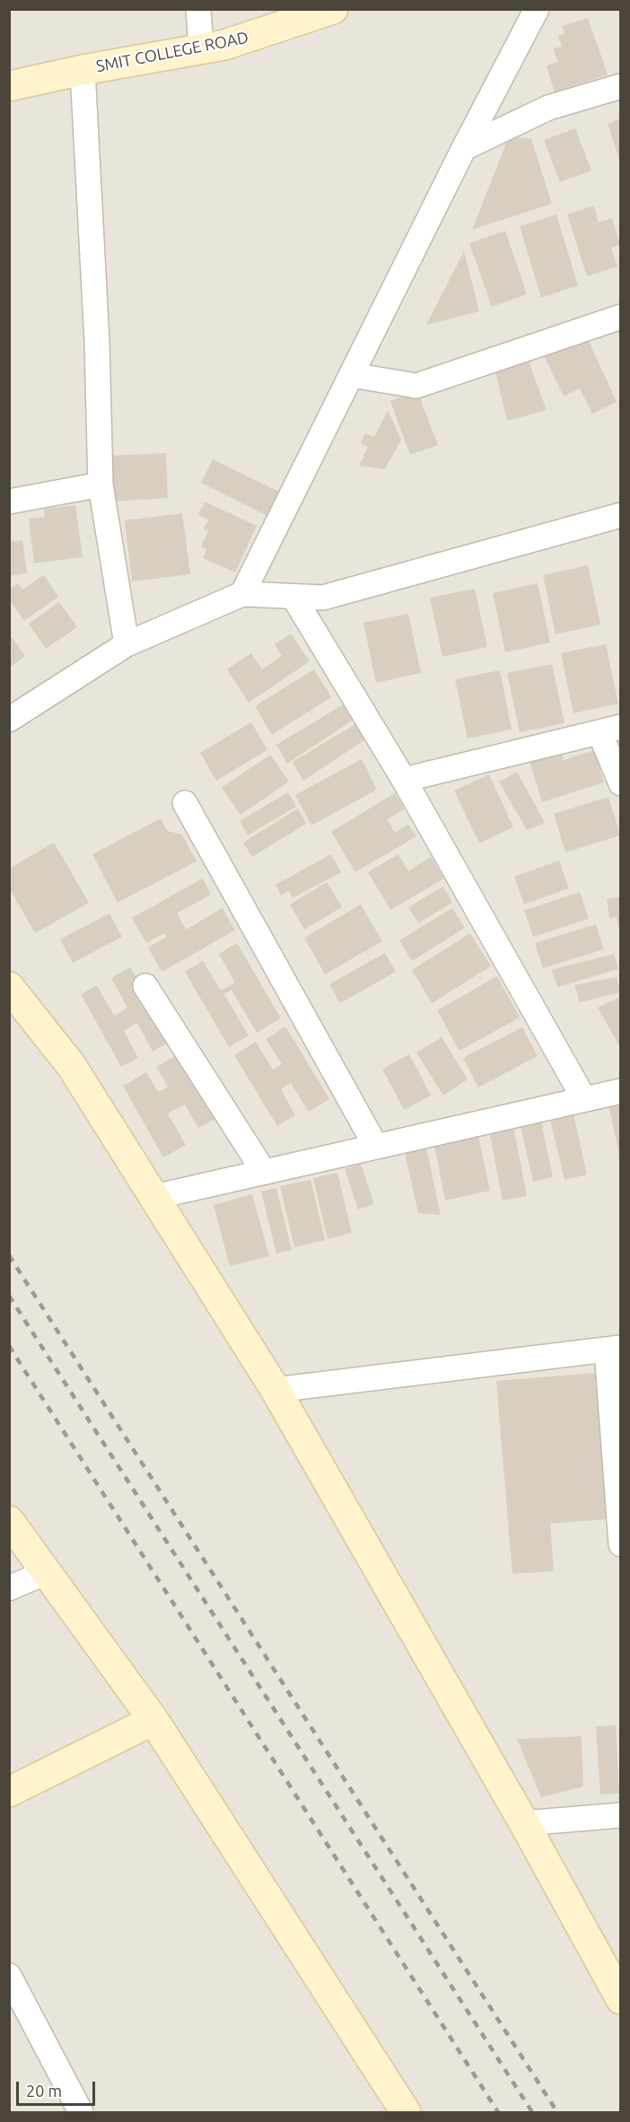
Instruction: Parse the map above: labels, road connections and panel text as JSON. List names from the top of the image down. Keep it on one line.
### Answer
{"streets":{"main road":["SMIT COLLEGE ROAD"]},"scale_bar":"20 m"}
